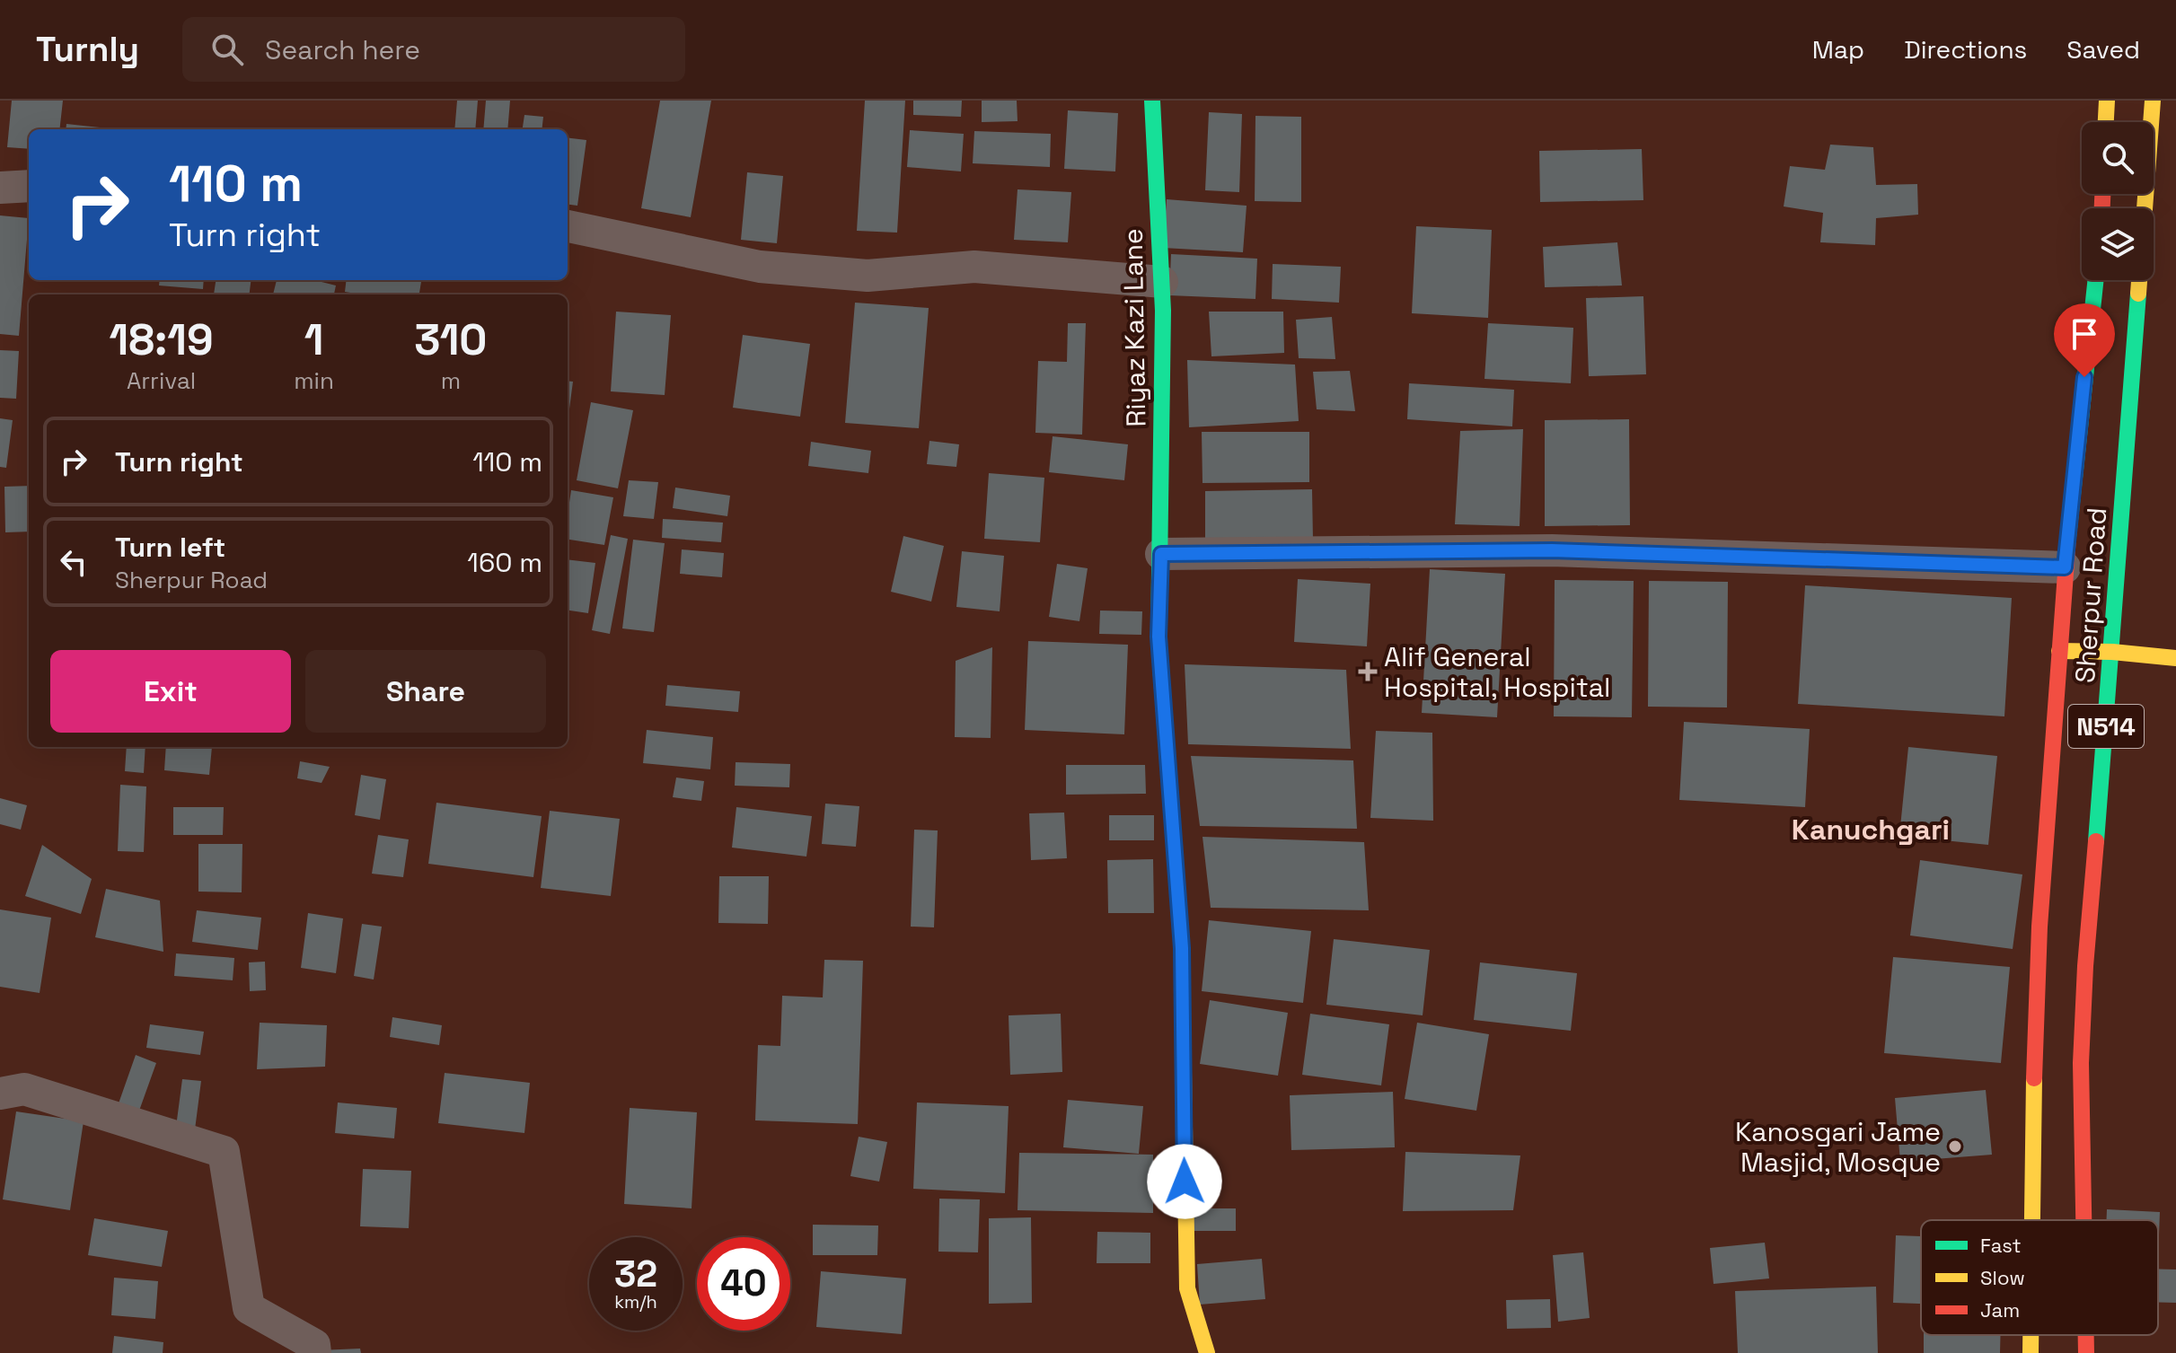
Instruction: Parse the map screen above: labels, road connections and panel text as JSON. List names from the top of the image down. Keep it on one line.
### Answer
{"streets":{"main road":["Riyaz Kazi Lane","Sherpur Road","N514"]},"districts":["Kanuchgari"],"places":{"health":["Alif General Hospital, Hospital"],"other":["Kanosgari Jame Masjid, Mosque"]},"legend":["Fast","Slow","Jam"],"page":{"header":"Turnly","search":"Search here","nav":["Map","Directions","Saved"],"turn":["110 m","Turn right"],"eta":["18:19","Arrival","1","min","310","m"],"list":[{"name":"Turn right","value":"110 m"},{"name":"Turn left","note":"Sherpur Road","value":"160 m"}],"buttons":["Exit","Share"],"speed":"32 km/h","limit":"40"}}
